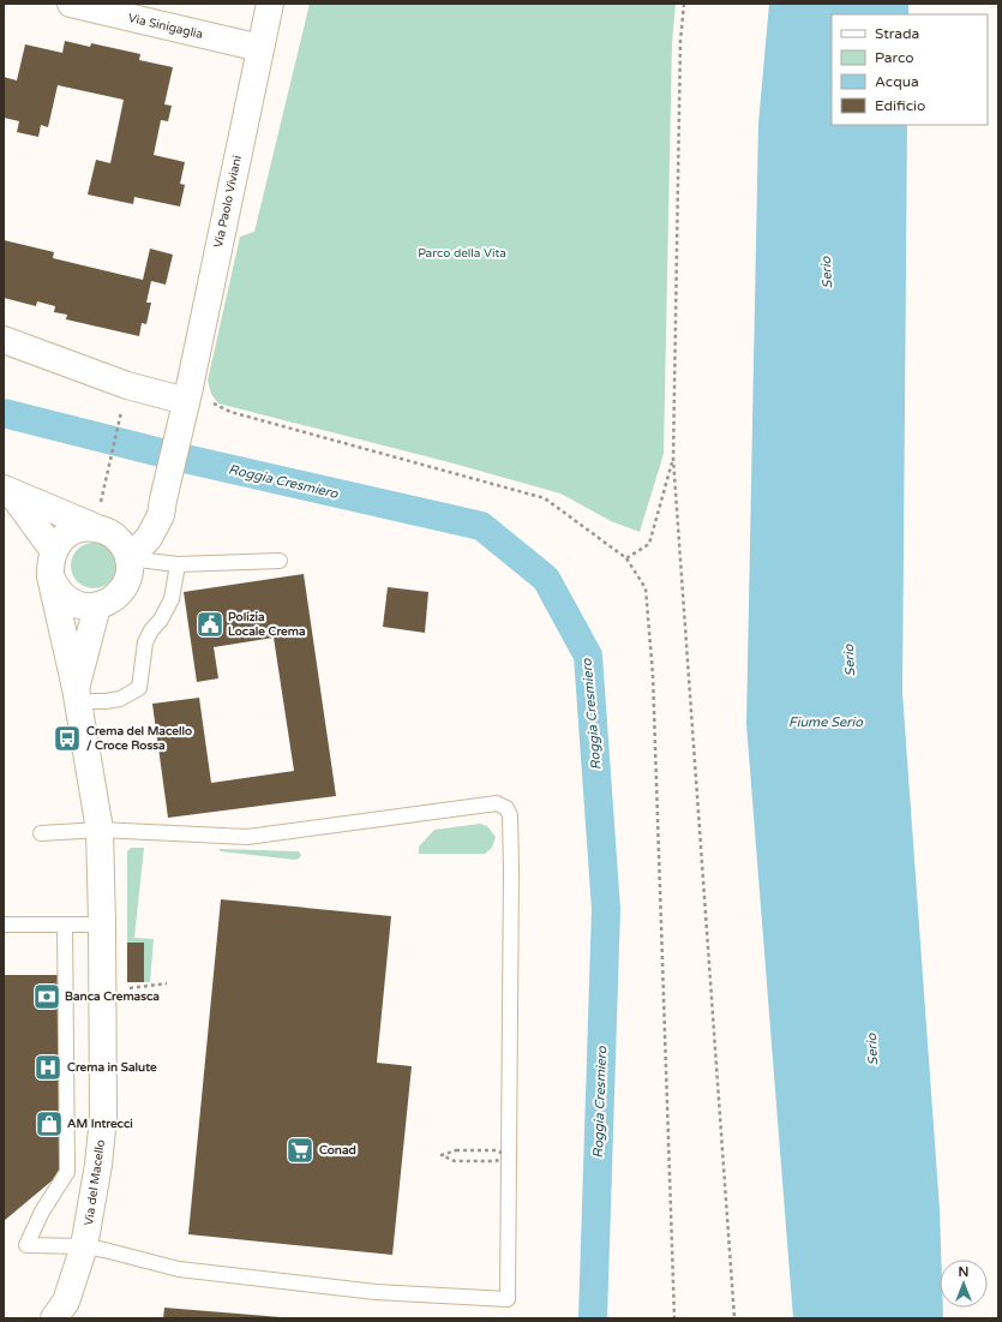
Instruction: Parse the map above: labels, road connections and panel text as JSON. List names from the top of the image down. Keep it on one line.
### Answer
{"streets":{"street":["Via Sinigaglia","Via Paolo Viviani","Via del Macello"]},"crossings":[["Via Sinigaglia","Via Paolo Viviani"],["Via Paolo Viviani","Via del Macello"]],"water":["Serio","Roggia Cresmiero","Fiume Serio"],"parks":["Parco della Vita"],"places":{"public building":["Polizia Locale Crema"],"bus stop":["Crema del Macello / Croce Rossa"],"bank":["Banca Cremasca"],"hospital":["Crema in Salute"],"shop":["AM Intrecci"],"supermarket":["Conad"]},"legend":["Strada","Parco","Acqua","Edificio"],"north":"top"}
